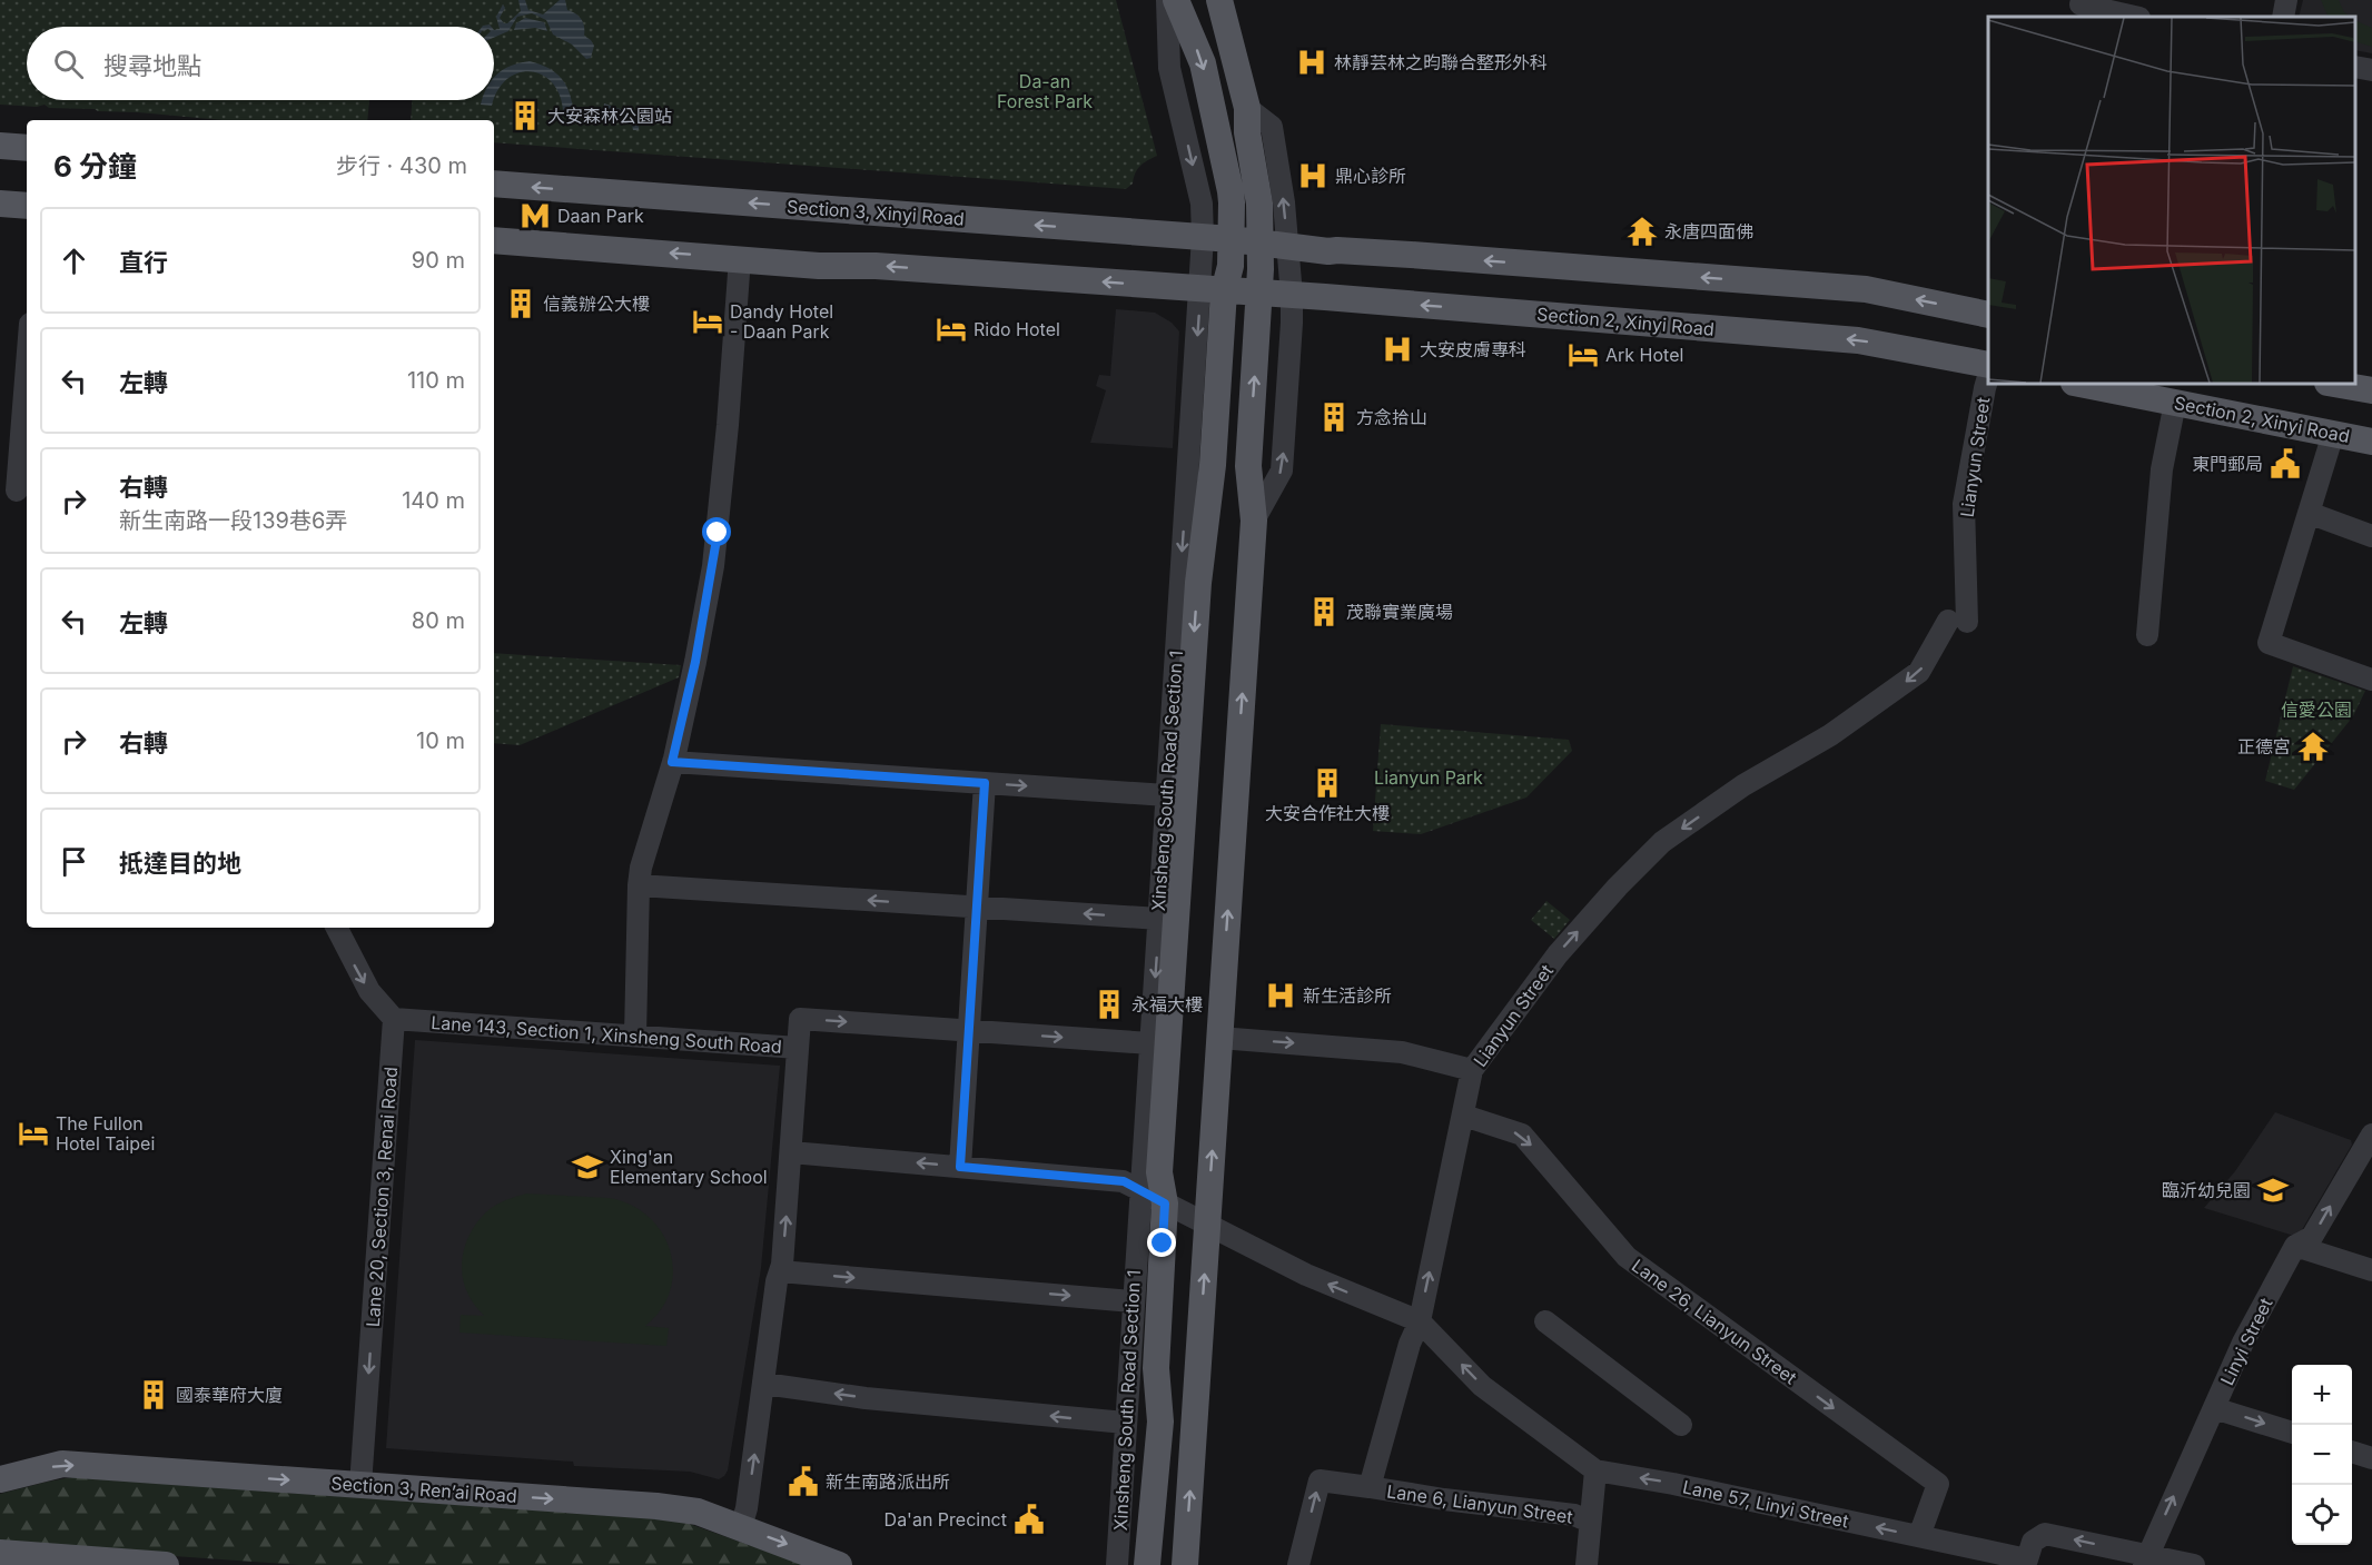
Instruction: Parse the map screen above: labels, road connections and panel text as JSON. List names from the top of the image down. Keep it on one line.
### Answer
{"streets":{"main road":["Section 3, Xinyi Road","Section 2, Xinyi Road","Xinsheng South Road Section 1","Section 3, Ren’ai Road"],"street":["Lianyun Street","Lane 143, Section 1, Xinsheng South Road","Lane 20, Section 3, Renai Road","Lane 26, Lianyun Street","Linyi Street","Lane 6, Lianyun Street","Lane 57, Linyi Street"]},"crossings":[["Section 3, Xinyi Road","Xinsheng South Road Section 1"],["Section 2, Xinyi Road","Xinsheng South Road Section 1"],["Lianyun Street","Lane 26, Lianyun Street"],["Lianyun Street","Lane 6, Lianyun Street"],["Lianyun Street","Lane 57, Linyi Street"],["Xinsheng South Road Section 1","Lane 143, Section 1, Xinsheng South Road"],["Lane 143, Section 1, Xinsheng South Road","Lane 20, Section 3, Renai Road"],["Lane 20, Section 3, Renai Road","Section 3, Ren’ai Road"],["Lane 26, Lianyun Street","Lane 57, Linyi Street"],["Linyi Street","Lane 57, Linyi Street"]],"one_way":["Lane 20, Section 3, Renai Road","Lane 26, Lianyun Street","Linyi Street","Section 3, Ren’ai Road","Lane 57, Linyi Street"],"parks":["Da-an Forest Park","信愛公園","Lianyun Park"],"places":{"hospital":["林靜芸林之昀聯合整形外科","鼎心診所","大安皮膚專科","新生活診所"],"building":["大安森林公園站","信義辦公大樓","方念拾山","茂聯實業廣場","大安合作社大樓","永福大樓","國泰華府大廈"],"metro station":["Daan Park"],"temple":["永唐四面佛","正德宮"],"hotel":["Dandy Hotel - Daan Park","Rido Hotel","Ark Hotel","The Fullon Hotel Taipei"],"public building":["東門郵局","新生南路派出所","Da'an Precinct"],"school or university":["Xing'an Elementary School","臨沂幼兒園"]},"page":{"search":"搜尋地點","heading":["6 分鐘","步行 · 430 m"],"list":[["直行","90 m"],["左轉","110 m"],["右轉","新生南路一段139巷6弄","140 m"],["左轉","80 m"],["右轉","10 m"],"抵達目的地"],"map_buttons":["+","−"]}}
